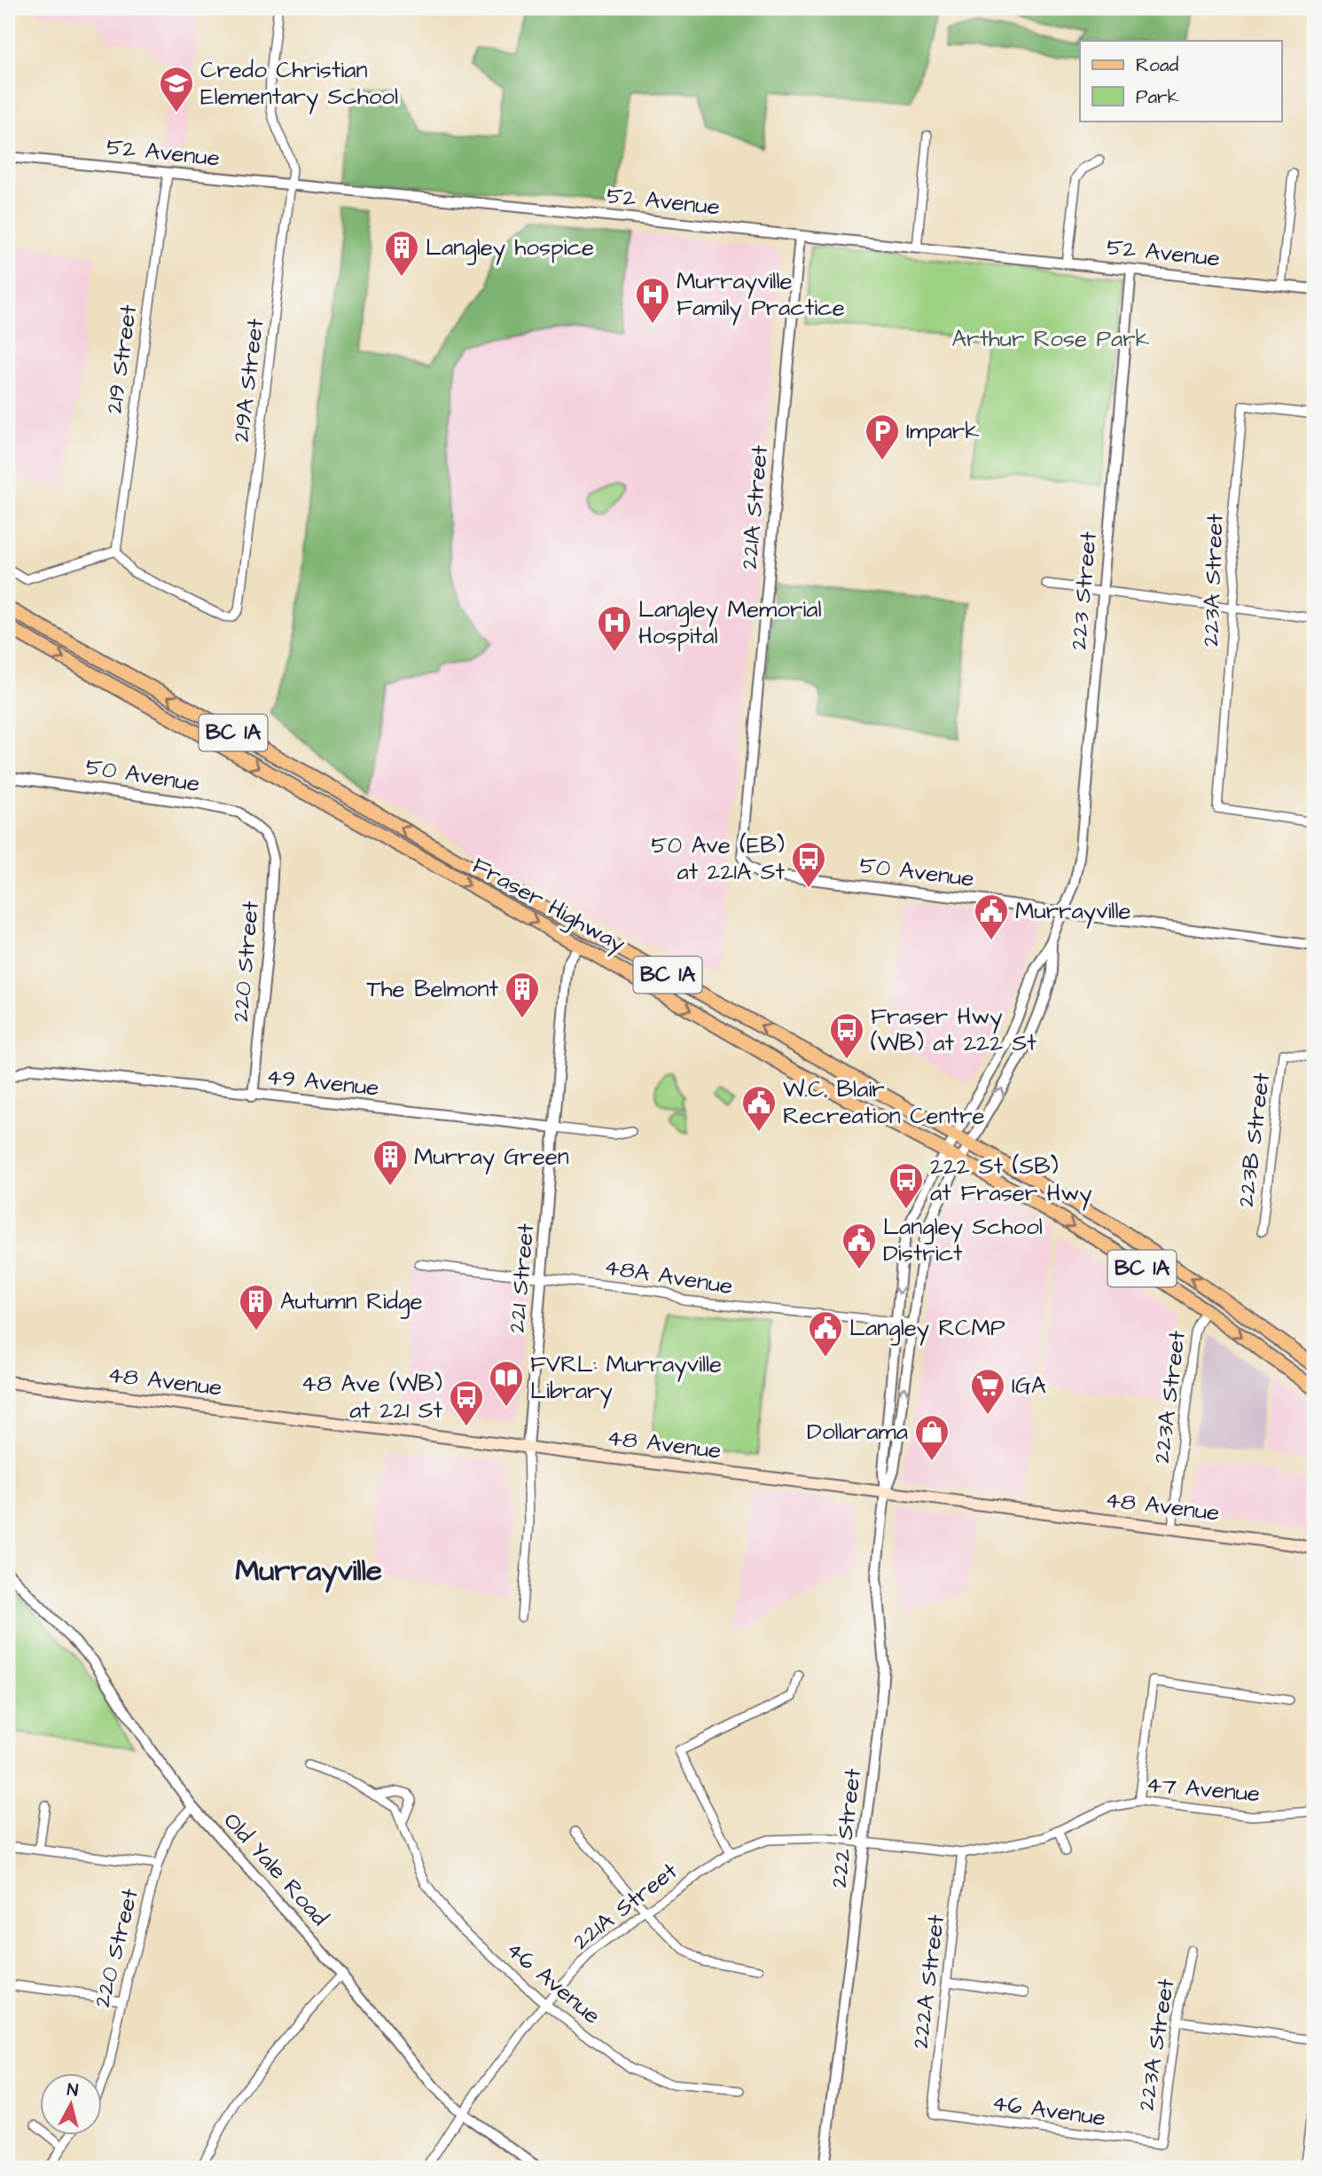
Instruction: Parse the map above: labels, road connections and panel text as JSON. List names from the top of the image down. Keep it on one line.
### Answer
{"streets":{"main road":["BC 1A","Fraser Highway","48 Avenue"],"street":["52 Avenue","219 Street","219A Street","221A Street","223A Street","223 Street","50 Avenue","220 Street","49 Avenue","223B Street","48A Avenue","221 Street","47 Avenue","222 Street","Old Yale Road","222A Street","46 Avenue"]},"crossings":[["52 Avenue","219 Street"],["52 Avenue","219A Street"],["52 Avenue","221A Street"],["52 Avenue","223 Street"],["219 Street","219A Street"],["221A Street","50 Avenue"],["221A Street","47 Avenue"],["221A Street","222 Street"],["221A Street","Old Yale Road"],["221A Street","46 Avenue"],["223A Street","Fraser Highway"],["223A Street","48 Avenue"],["223A Street","46 Avenue"],["223 Street","50 Avenue"],["223 Street","222 Street"],["50 Avenue","220 Street"],["50 Avenue","222 Street"],["Fraser Highway","221 Street"],["Fraser Highway","222 Street"],["220 Street","49 Avenue"],["220 Street","Old Yale Road"],["49 Avenue","221 Street"],["48A Avenue","221 Street"],["48A Avenue","222 Street"],["221 Street","48 Avenue"],["48 Avenue","222 Street"],["47 Avenue","222 Street"],["47 Avenue","222A Street"],["222A Street","46 Avenue"]],"districts":["Murrayville"],"parks":["Arthur Rose Park"],"places":{"school or university":["Credo Christian Elementary School"],"building":["Langley hospice","The Belmont","Murray Green","Autumn Ridge"],"hospital":["Murrayville Family Practice","Langley Memorial Hospital"],"parking":["Impark"],"bus stop":["50 Ave (EB) at 221A St","Fraser Hwy (WB) at 222 St","222 St (SB) at Fraser Hwy","48 Ave (WB) at 221 St"],"public building":["Murrayville","W.C. Blair Recreation Centre","Langley School District","Langley RCMP"],"library":["FVRL: Murrayville Library"],"supermarket":["IGA"],"shop":["Dollarama"]},"legend":["Road","Park"],"north":"top"}
